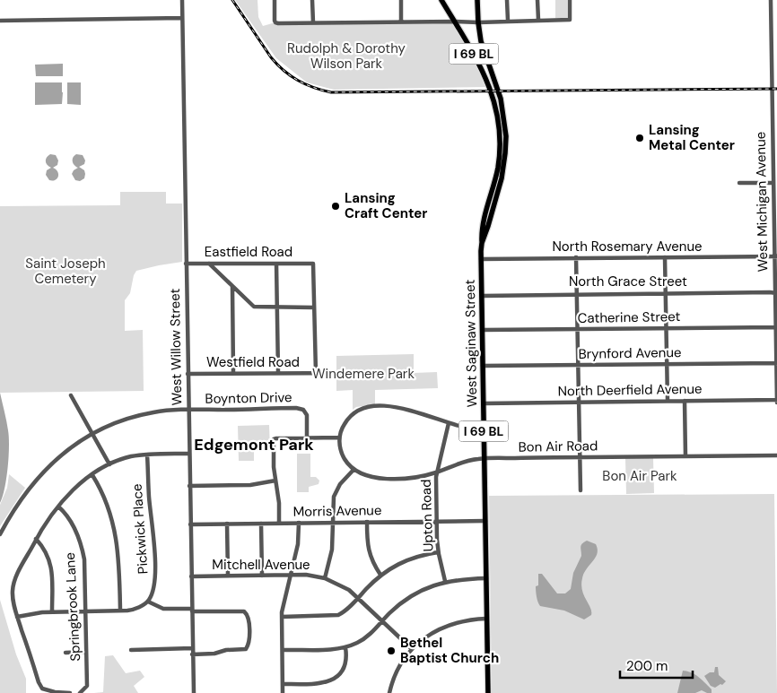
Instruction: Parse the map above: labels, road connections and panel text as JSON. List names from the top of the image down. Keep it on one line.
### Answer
{"streets":{"main road":["I 69 BL","West Saginaw Street"],"street":["West Michigan Avenue","North Rosemary Avenue","Eastfield Road","North Grace Street","Catherine Street","West Willow Street","Brynford Avenue","Westfield Road","North Deerfield Avenue","Boynton Drive","Bon Air Road","Morris Avenue","Upton Road","Pickwick Place","Mitchell Avenue","Springbrook Lane"]},"crossings":[["I 69 BL","West Saginaw Street"],["West Michigan Avenue","North Rosemary Avenue"],["West Michigan Avenue","North Grace Street"],["West Michigan Avenue","Catherine Street"],["West Michigan Avenue","Brynford Avenue"],["West Michigan Avenue","North Deerfield Avenue"],["North Rosemary Avenue","West Saginaw Street"],["Eastfield Road","West Willow Street"],["North Grace Street","West Saginaw Street"],["Catherine Street","West Saginaw Street"],["West Saginaw Street","Brynford Avenue"],["West Saginaw Street","North Deerfield Avenue"],["West Saginaw Street","Bon Air Road"],["West Saginaw Street","Morris Avenue"],["West Willow Street","Westfield Road"],["West Willow Street","Boynton Drive"],["West Willow Street","Morris Avenue"],["West Willow Street","Mitchell Avenue"],["Bon Air Road","Upton Road"],["Morris Avenue","Upton Road"]],"districts":["Edgemont Park"],"parks":["Rudolph & Dorothy Wilson Park","Saint Joseph Cemetery","Windemere Park","Bon Air Park"],"places":["Lansing Metal Center","Lansing Craft Center","Bethel Baptist Church"],"scale_bar":"200 m"}
